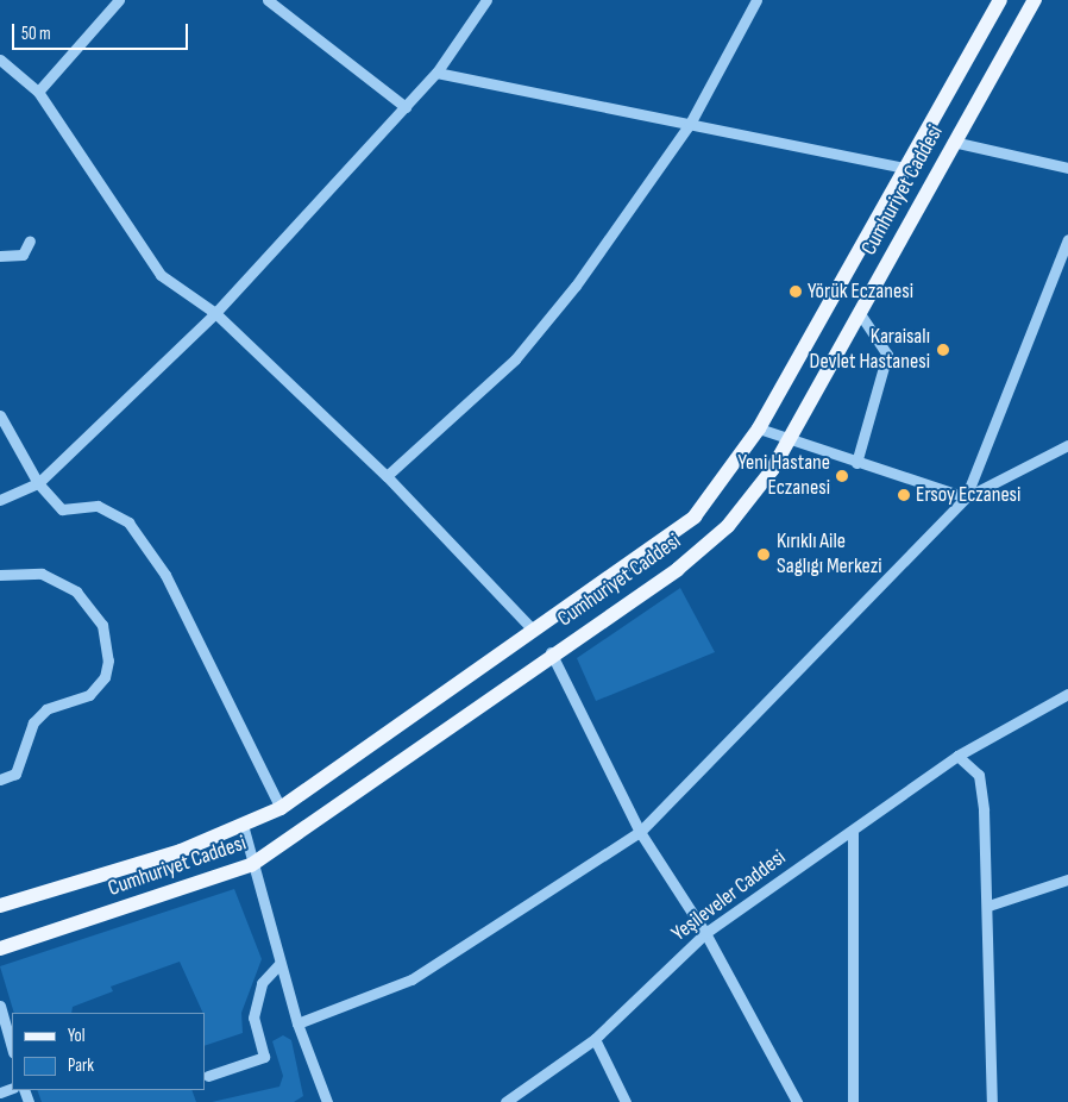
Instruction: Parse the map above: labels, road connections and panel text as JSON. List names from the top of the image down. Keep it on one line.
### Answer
{"streets":{"main road":["Cumhuriyet Caddesi"],"street":["Yeşileveler Caddesi"]},"places":["Yörük Eczanesi","Karaisalı Devlet Hastanesi","Yeni Hastane Eczanesi","Ersoy Eczanesi","Kırıklı Aile Saglıgı Merkezi"],"legend":["Yol","Park"],"scale_bar":"50 m"}
